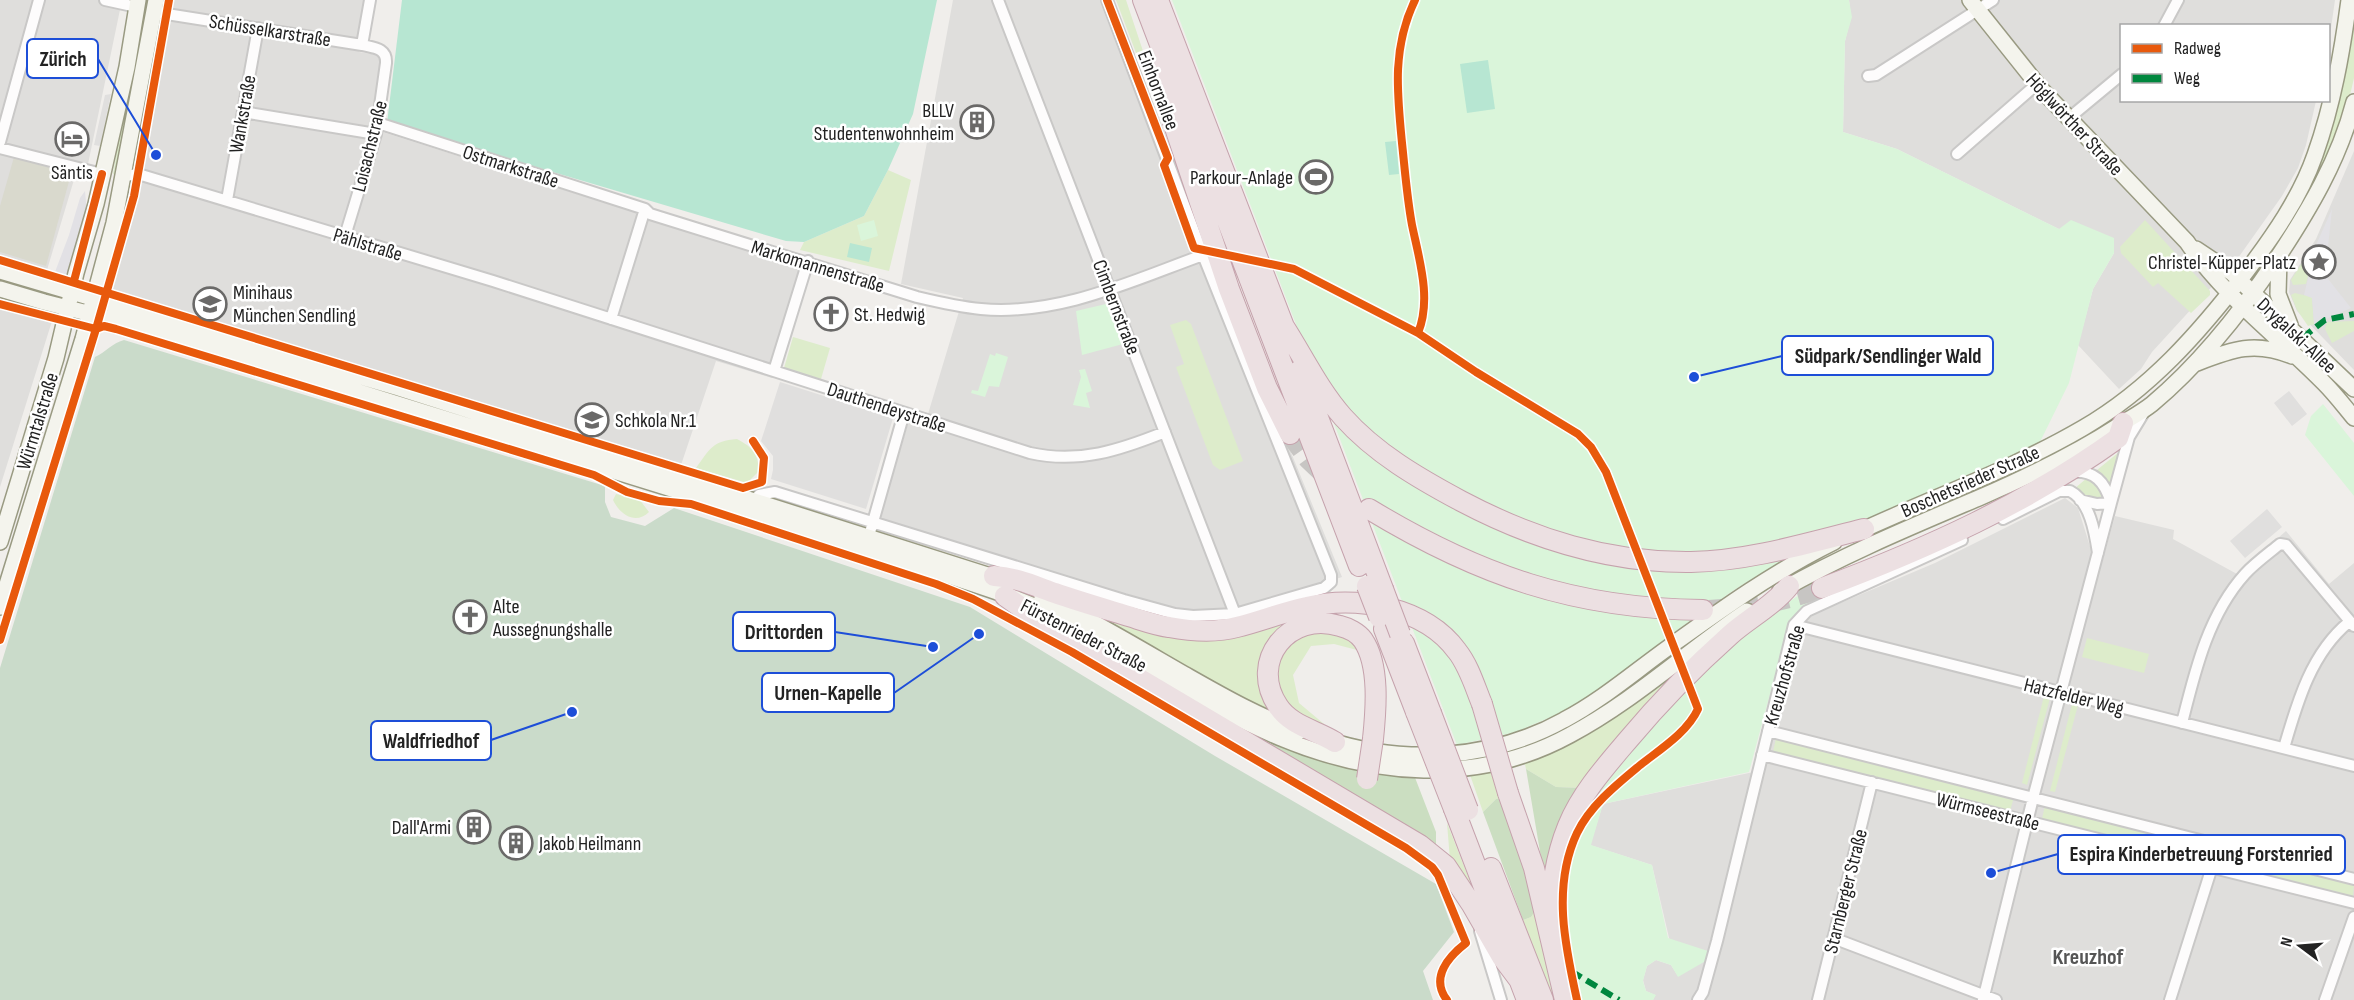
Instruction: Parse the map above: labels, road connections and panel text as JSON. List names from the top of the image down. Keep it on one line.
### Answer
{"streets":{"main road":["Höglwörther Straße","Drygalski-Allee","Würmtalstraße","Boschetsrieder Straße","Fürstenrieder Straße"],"street":["Schüsselkarstraße","Einhornallee","Wankstraße","Loisachstraße","Ostmarkstraße","Pählstraße","Markomannenstraße","Cimbernstraße","Dauthendeystraße","Kreuzhofstraße","Hatzfelder Weg","Würmseestraße","Starnberger Straße"]},"crossings":[["Schüsselkarstraße","Wankstraße"],["Schüsselkarstraße","Loisachstraße"],["Schüsselkarstraße","Würmtalstraße"],["Einhornallee","Markomannenstraße"],["Einhornallee","Fürstenrieder Straße"],["Wankstraße","Ostmarkstraße"],["Wankstraße","Pählstraße"],["Höglwörther Straße","Drygalski-Allee"],["Höglwörther Straße","Boschetsrieder Straße"],["Loisachstraße","Ostmarkstraße"],["Loisachstraße","Pählstraße"],["Ostmarkstraße","Markomannenstraße"],["Pählstraße","Dauthendeystraße"],["Pählstraße","Würmtalstraße"],["Markomannenstraße","Cimbernstraße"],["Cimbernstraße","Dauthendeystraße"],["Cimbernstraße","Fürstenrieder Straße"],["Drygalski-Allee","Boschetsrieder Straße"],["Würmtalstraße","Fürstenrieder Straße"],["Boschetsrieder Straße","Fürstenrieder Straße"],["Kreuzhofstraße","Hatzfelder Weg"],["Kreuzhofstraße","Würmseestraße"],["Würmseestraße","Starnberger Straße"]],"districts":["Kreuzhof"],"places":{"building":["BLLV Studentenwohnheim","Dall'Armi","Jakob Heilmann"],"hotel":["Säntis"],"other":["Zürich","Südpark/Sendlinger Wald","Urnen-Kapelle","Drittorden","Waldfriedhof","Espira Kinderbetreuung Forstenried"],"sports":["Parkour-Anlage"],"place":["Christel-Küpper-Platz"],"school or university":["Minihaus München Sendling","Schkola Nr.1"],"church":["St. Hedwig","Alte Aussegnungshalle"]},"legend":["Radweg","Weg"],"north":"left"}
